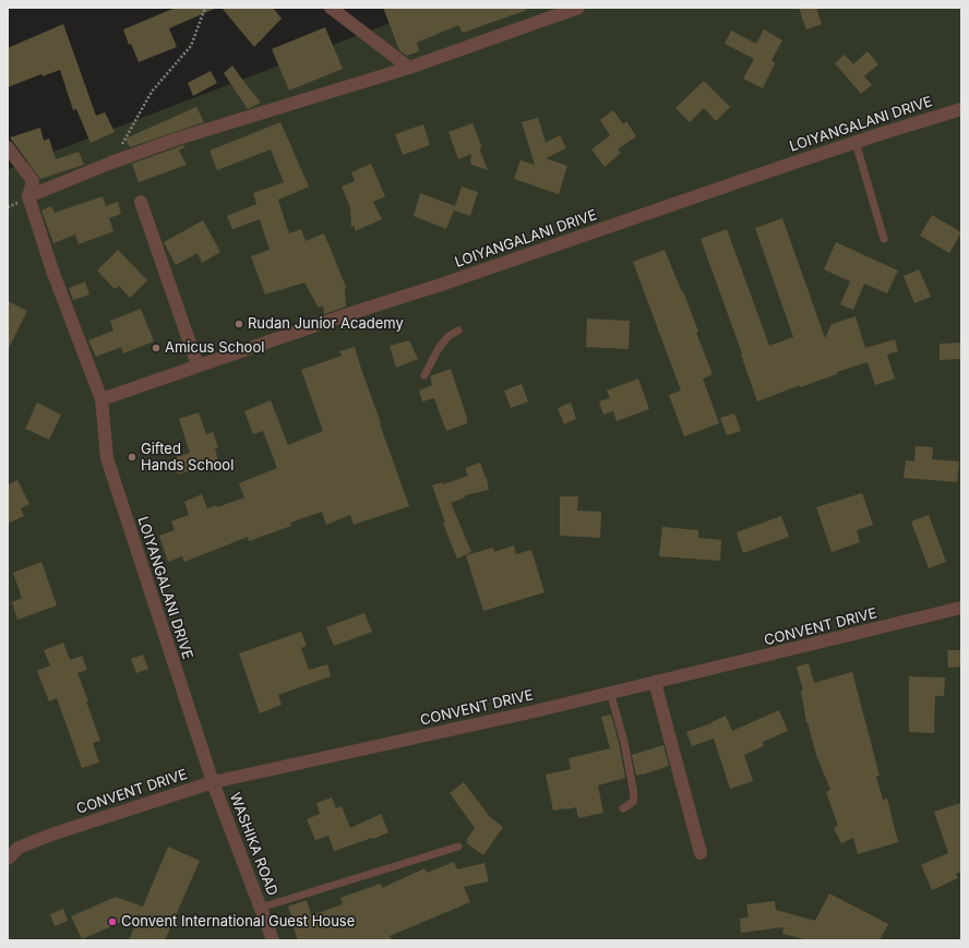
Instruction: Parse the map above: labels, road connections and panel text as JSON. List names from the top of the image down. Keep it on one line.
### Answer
{"streets":{"street":["LOIYANGALANI DRIVE","CONVENT DRIVE","WASHIKA ROAD"]},"crossings":[["LOIYANGALANI DRIVE","CONVENT DRIVE"],["LOIYANGALANI DRIVE","WASHIKA ROAD"],["CONVENT DRIVE","WASHIKA ROAD"]],"places":["Rudan Junior Academy","Amicus School","Gifted Hands School","Convent International Guest House"]}
